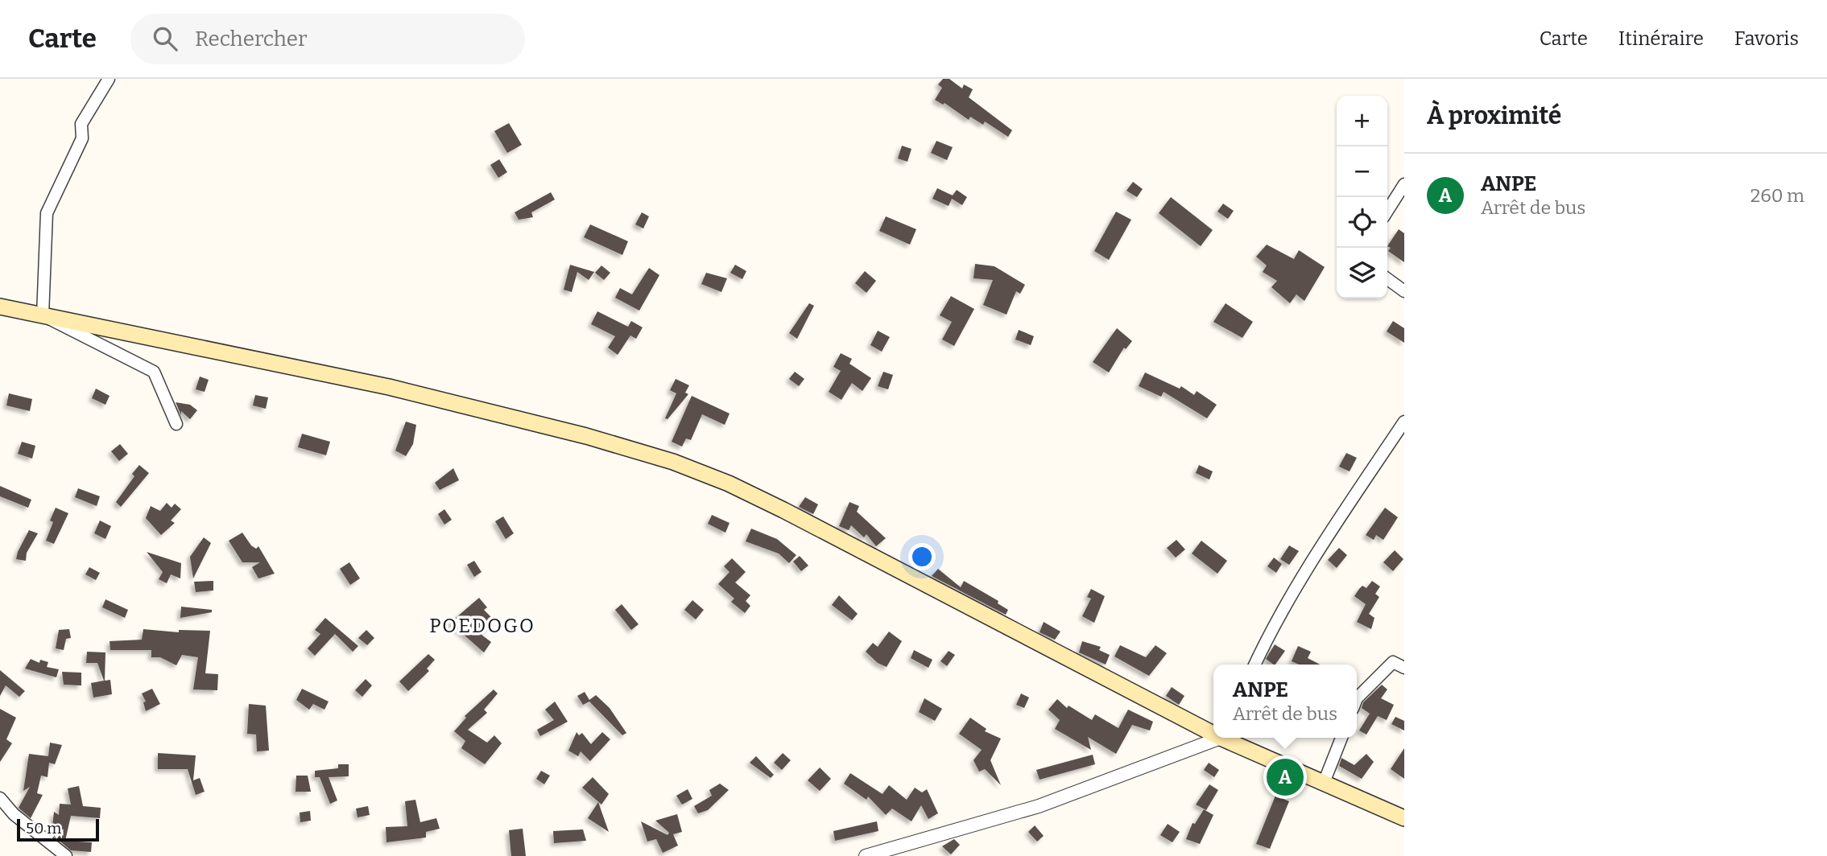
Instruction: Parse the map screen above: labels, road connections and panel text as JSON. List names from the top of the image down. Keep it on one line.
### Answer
{"districts":["POEDOGO"],"scale_bar":"50 m","page":{"header":"Carte","search":"Rechercher","nav":["Carte","Itinéraire","Favoris"],"heading":"À proximité","map_buttons":["+","−"],"list":[{"mark":"A","name":"ANPE","note":"Arrêt de bus","value":"260 m"}],"popup":["ANPE","Arrêt de bus"],"pins":"A","scale":"50 m"}}
